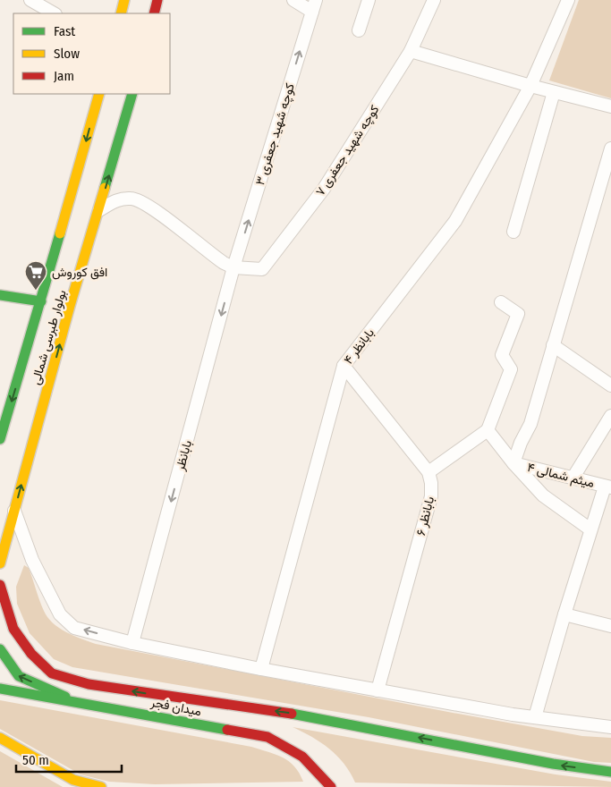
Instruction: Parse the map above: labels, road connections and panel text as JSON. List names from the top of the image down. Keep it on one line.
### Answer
{"streets":{"main road":["بولوار طبرسی شمالی","میدان فجر"],"street":["کوچه شهید جعفری ۳","کوچه شهید جعفری ۷","بابانظر ۴","بابانظر","میثم شمالی ۴","بابانظر ۶"]},"crossings":[["کوچه شهید جعفری ۳","کوچه شهید جعفری ۷"],["کوچه شهید جعفری ۳","بابانظر"],["کوچه شهید جعفری ۷","بابانظر"]],"one_way":["کوچه شهید جعفری ۳","بابانظر"],"places":{"supermarket":["افق کوروش"]},"legend":["Fast","Slow","Jam"],"scale_bar":"50 m"}
